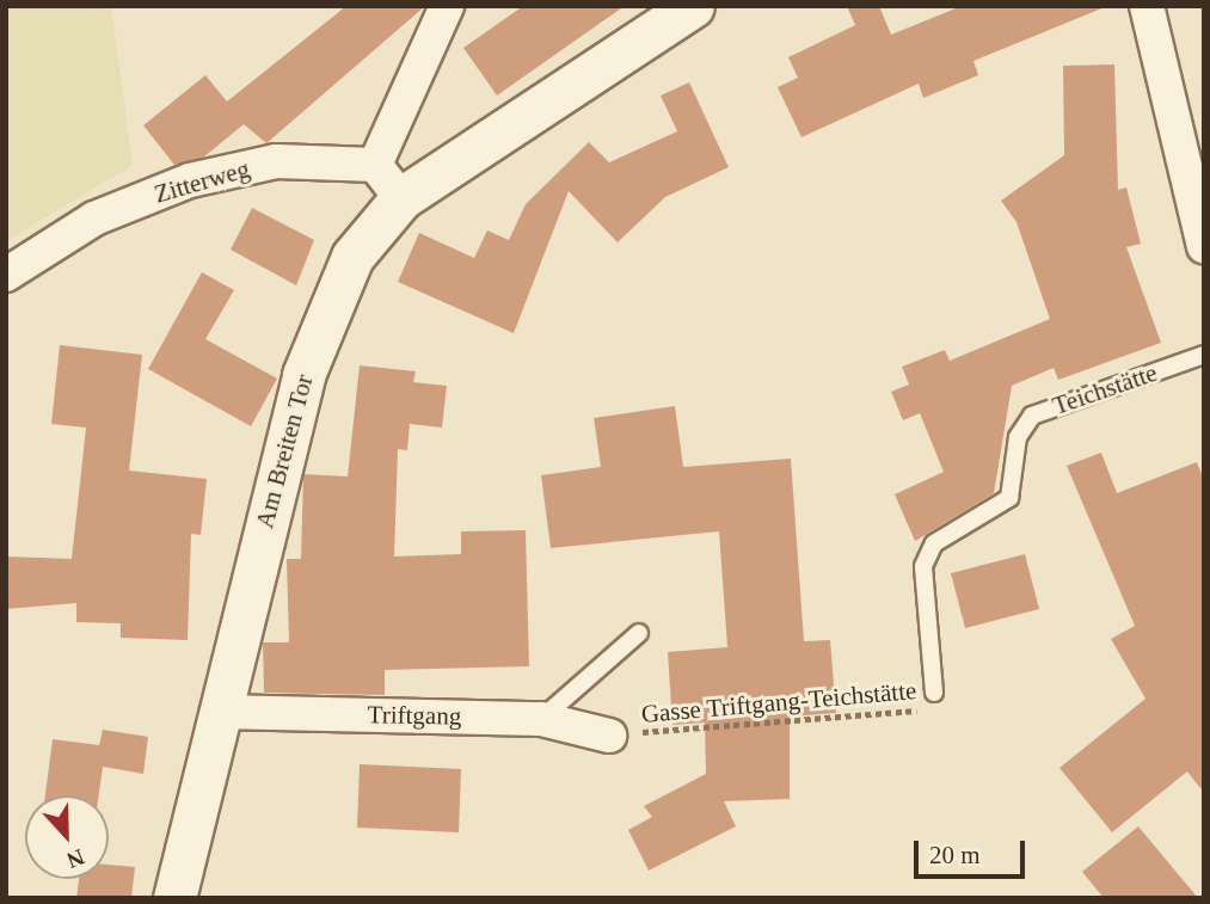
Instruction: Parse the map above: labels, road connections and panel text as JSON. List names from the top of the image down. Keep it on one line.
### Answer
{"streets":{"street":["Zitterweg","Am Breiten Tor","Triftgang"],"lane":["Teichstätte"],"path":["Gasse Triftgang-Teichstätte"]},"crossings":[["Teichstätte","Gasse Triftgang-Teichstätte"],["Am Breiten Tor","Triftgang"],["Gasse Triftgang-Teichstätte","Triftgang"]],"scale_bar":"20 m","north":"bottom"}
